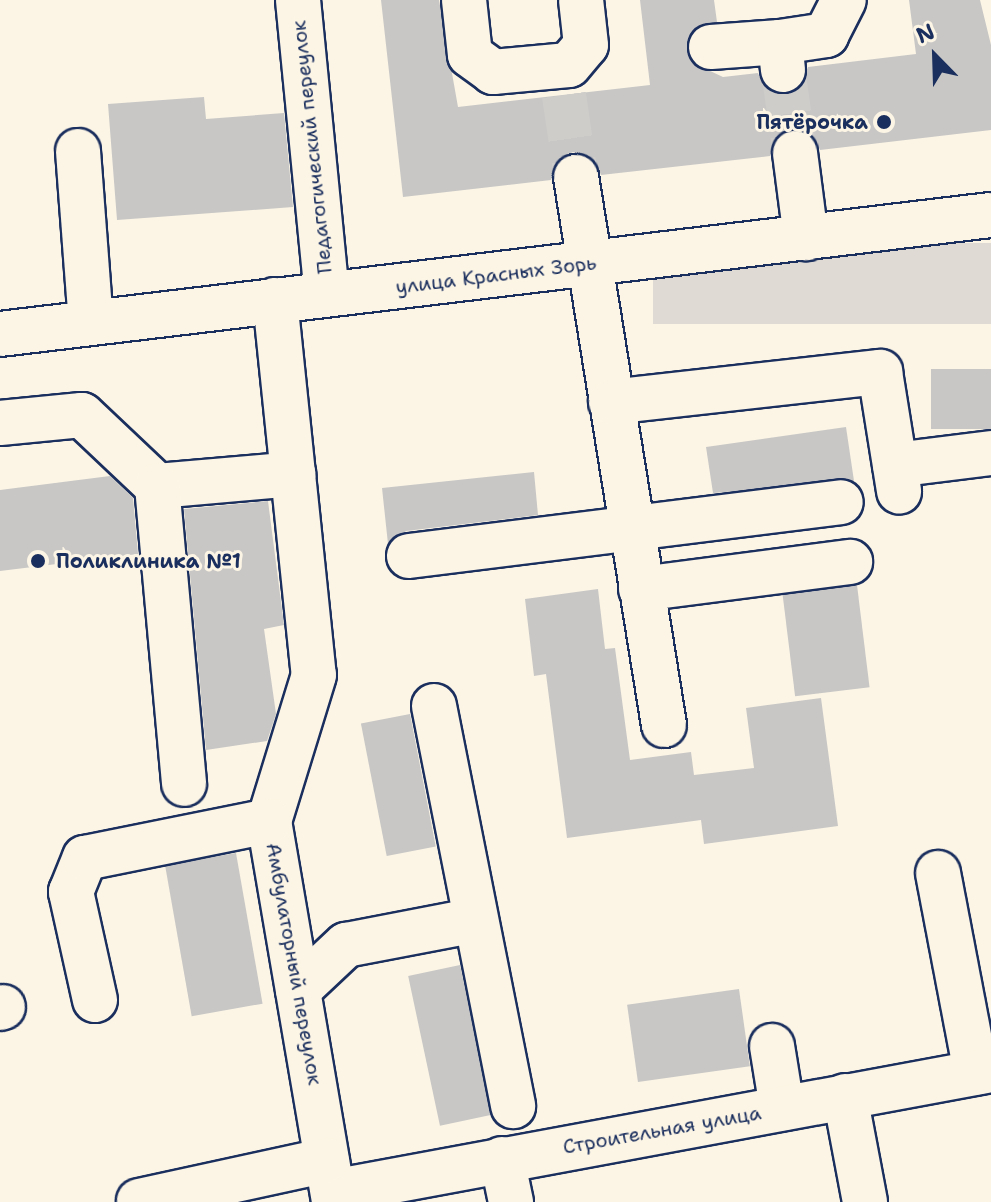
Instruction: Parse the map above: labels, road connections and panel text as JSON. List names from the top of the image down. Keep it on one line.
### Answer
{"streets":{"street":["Педагогический переулок","улица Красных Зорь","Амбулаторный переулок","Строительная улица"]},"crossings":[["Педагогический переулок","улица Красных Зорь"],["улица Красных Зорь","Амбулаторный переулок"],["Амбулаторный переулок","Строительная улица"]],"places":["Пятёрочка","Поликлиника №1"],"north":"top left"}
